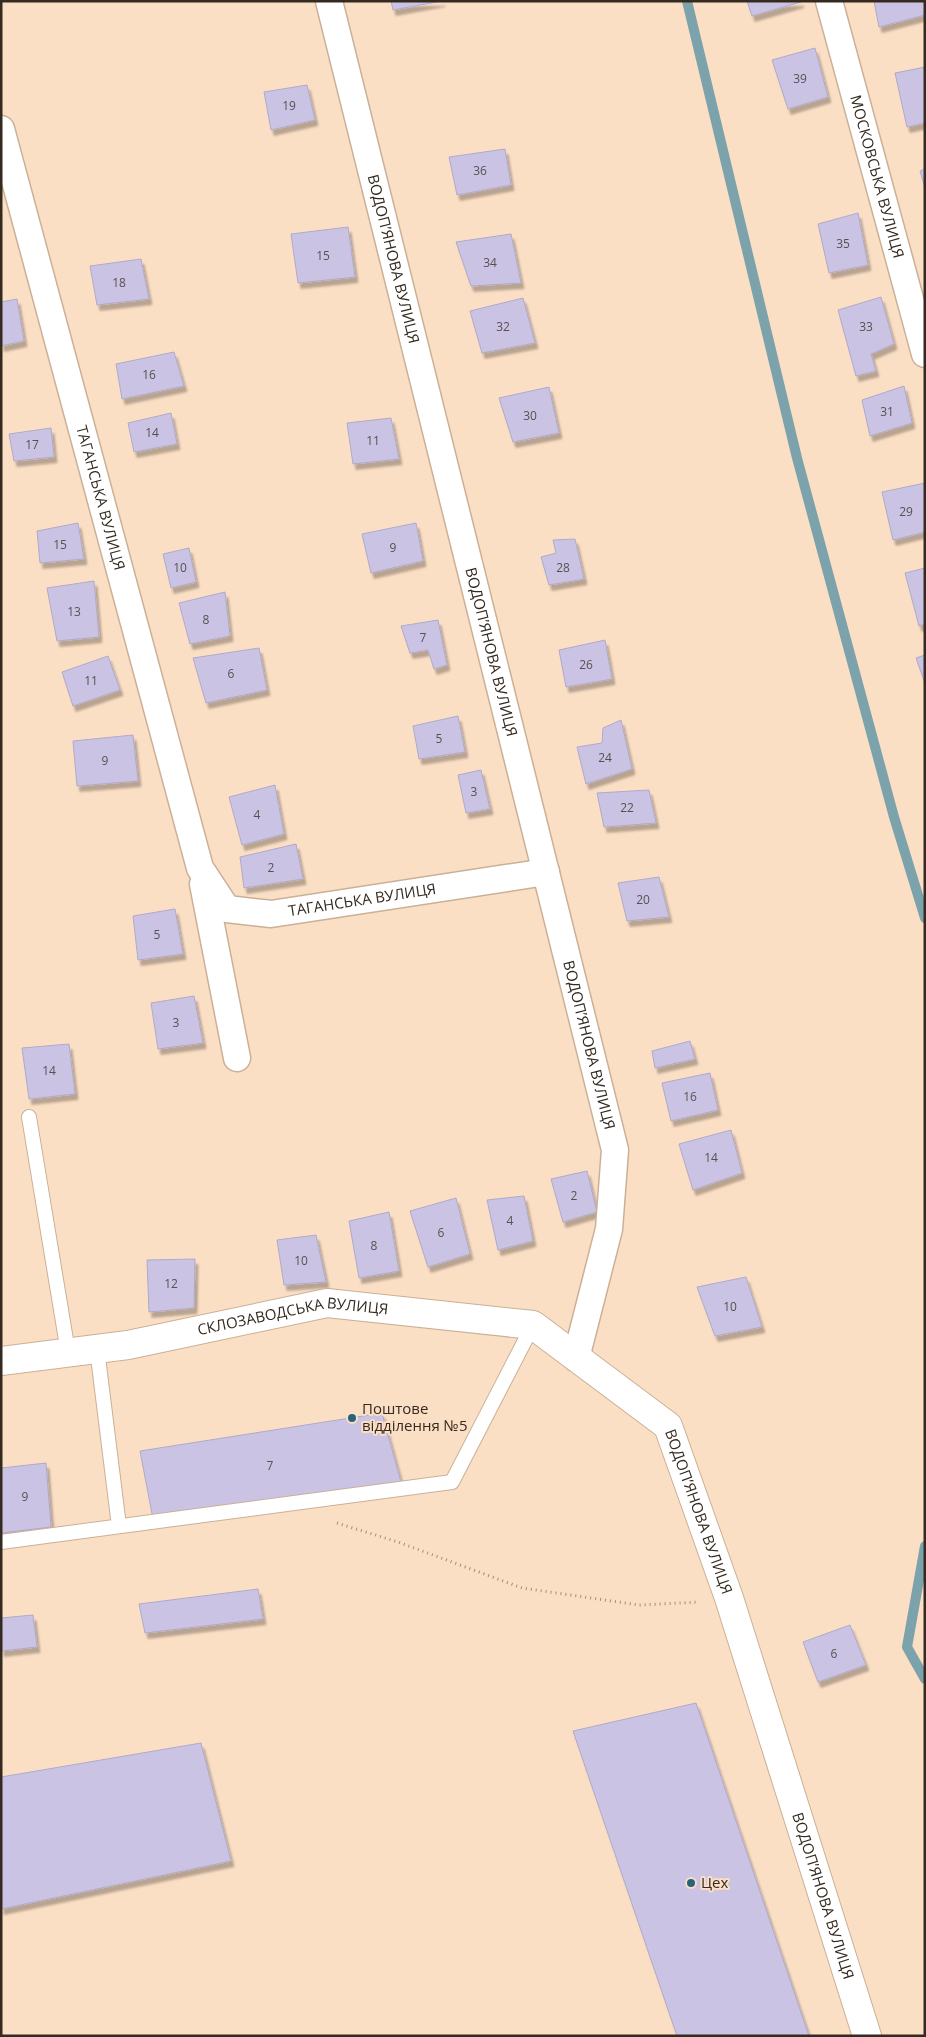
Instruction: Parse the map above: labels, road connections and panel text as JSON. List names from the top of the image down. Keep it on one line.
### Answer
{"streets":{"street":["МОСКОВСЬКА ВУЛИЦЯ","ВОДОП’ЯНОВА ВУЛИЦЯ","ТАГАНСЬКА ВУЛИЦЯ","СКЛОЗАВОДСЬКА ВУЛИЦЯ"]},"crossings":[["ВОДОП’ЯНОВА ВУЛИЦЯ","ТАГАНСЬКА ВУЛИЦЯ"]],"places":["Поштове відділення №5","Цех"],"house_numbers":["39","19","36","35","15","34","18","32","33","16","31","30","14","11","17","29","15","9","10","28","13","8","7","26","6","11","5","24","9","3","22","4","2","20","5","3","14","16","14","2","4","6","8","10","12","10","7","9","6"]}
